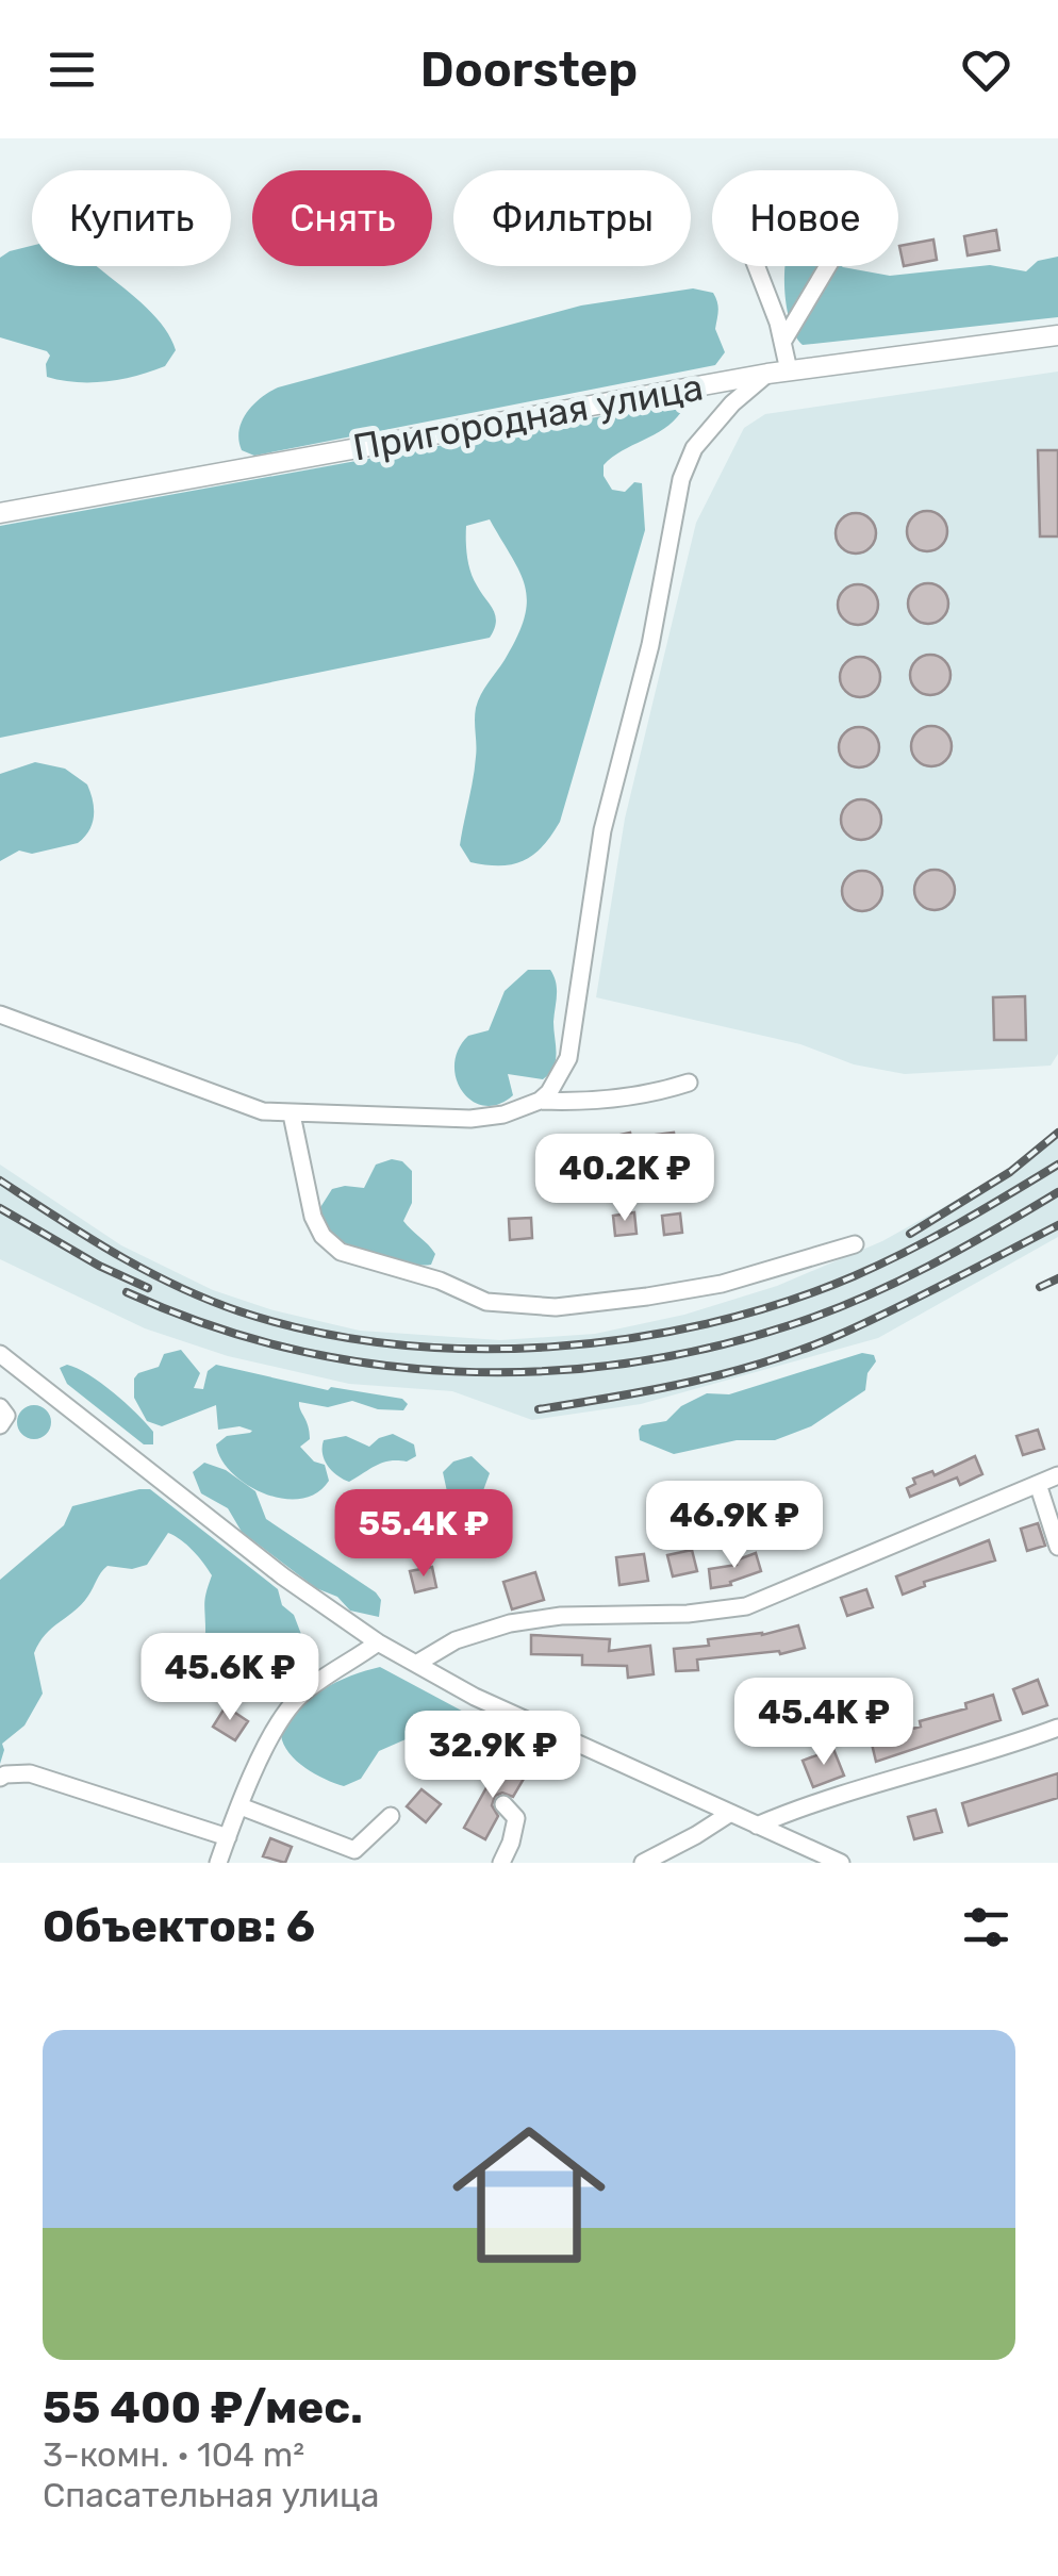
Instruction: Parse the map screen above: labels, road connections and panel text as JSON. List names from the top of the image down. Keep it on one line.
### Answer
{"streets":{"main road":["Пригородная улица"]},"page":{"header":"Doorstep","chip":["Купить","Снять","Фильтры","Новое"],"price":["40.2K ₽","46.9K ₽","55.4K ₽","45.6K ₽","45.4K ₽","32.9K ₽"],"heading":"Объектов: 6","list":[{"name":"55 400 ₽/мес.","note":"3-комн. · 104 m² · Спасательная улица"}]}}
